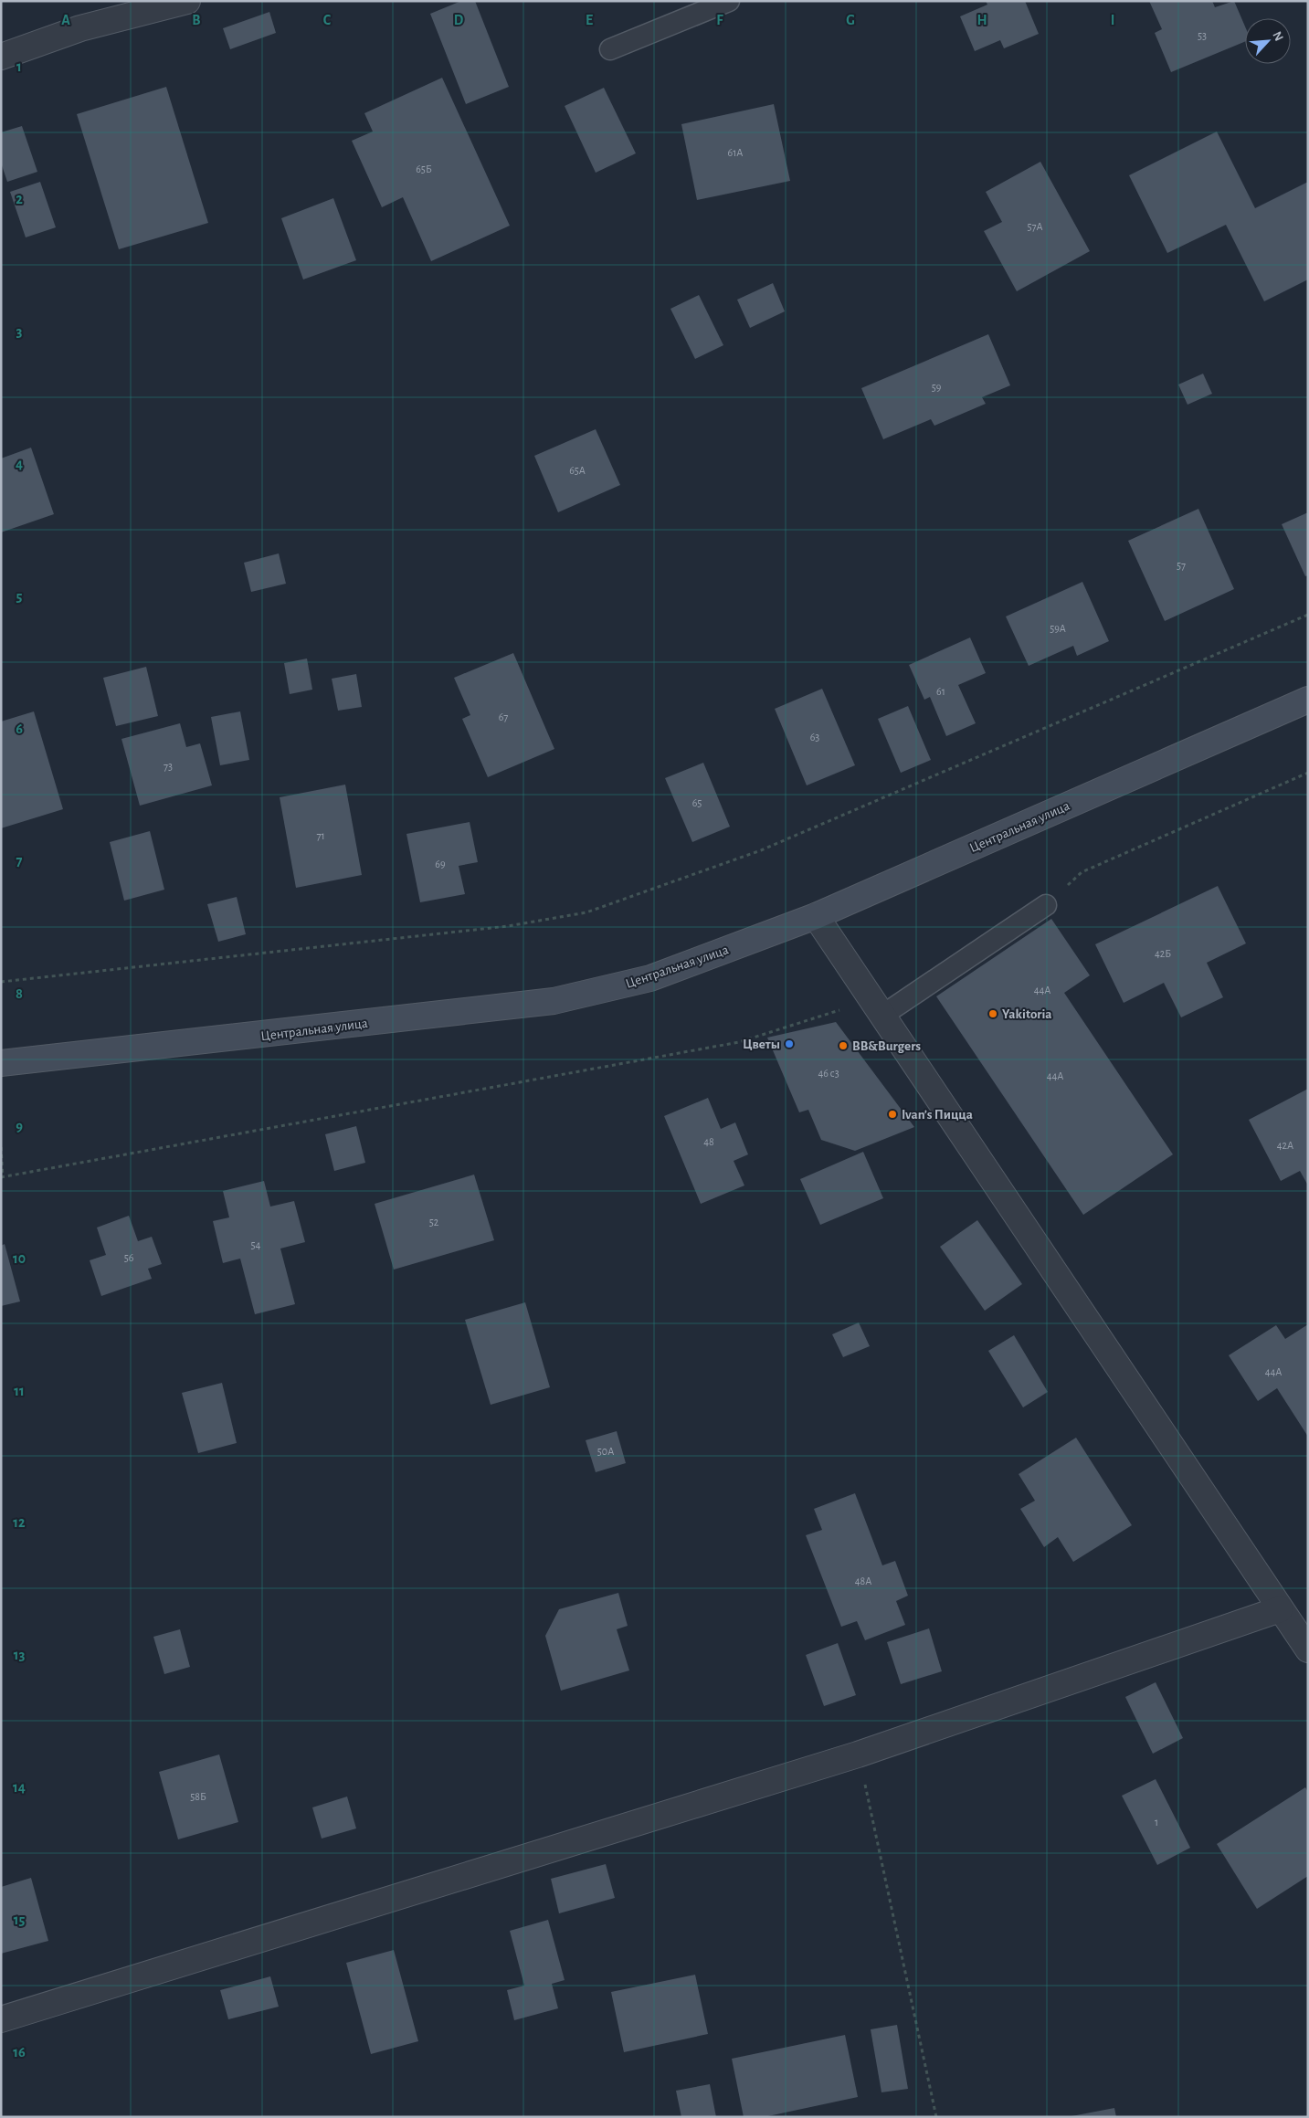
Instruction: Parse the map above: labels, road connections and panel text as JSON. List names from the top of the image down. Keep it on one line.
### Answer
{"streets":{"main road":["Центральная улица"]},"places":["Yakitoria","Цветы","BB&Burgers","Ivan’s Пицца"],"house_numbers":["53","61А","65Б","57А","59","65А","57","59А","61","67","63","73","65","71","69","42Б","44А","46 с3","44А","48","42А","52","54","56","44А","50А","48А","58Б","1"],"north":"top right","grid":{"columns":["A","B","C","D","E","F","G","H","I"],"rows":["1","2","3","4","5","6","7","8","9","10","11","12","13","14","15","16"]}}
